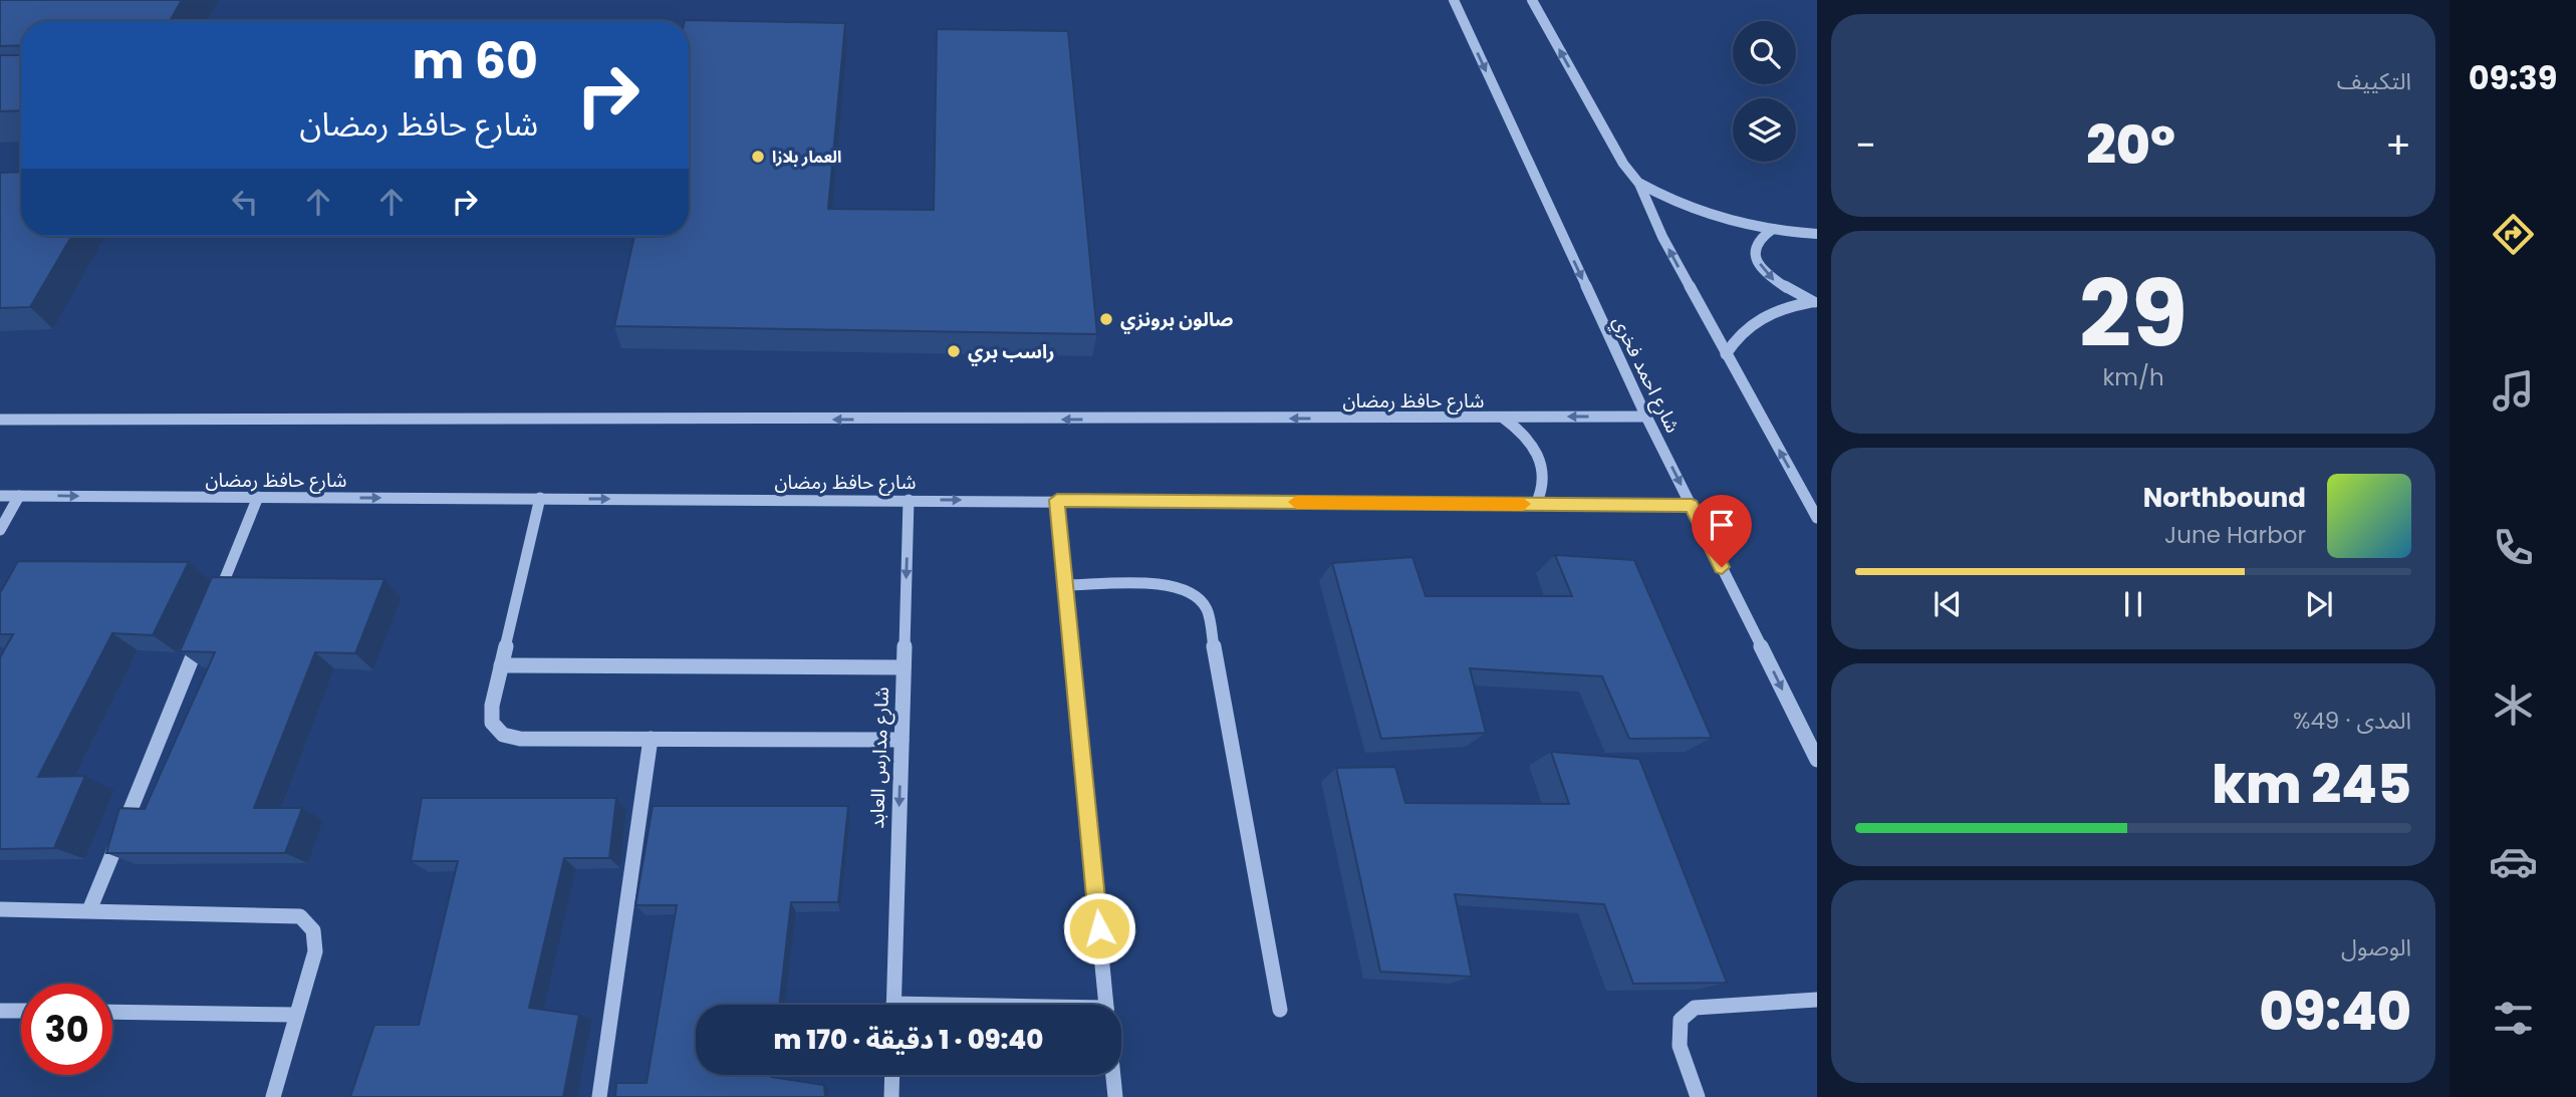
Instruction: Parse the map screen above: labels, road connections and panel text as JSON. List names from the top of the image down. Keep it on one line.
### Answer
{"streets":{"street":["شارع احمد فخري","شارع حافظ رمضان","شارع مدارس العابد"]},"crossings":[["شارع احمد فخري","شارع حافظ رمضان"],["شارع حافظ رمضان","شارع مدارس العابد"]],"one_way":["شارع مدارس العابد"],"places":["العمار بلازا","صالون برونزي","راسب بري"],"page":{"tabs":"09:39","tile":["التكييف",["29","km/h"],["المدى · 49%","245 km"],["الوصول","09:40"]],"turn":["60 m","شارع حافظ رمضان"],"heat":["−","20°","+"],"song":["Northbound","June Harbor"],"limit":"30","trip":"09:40 · 1 دقيقة · 170 m"}}
